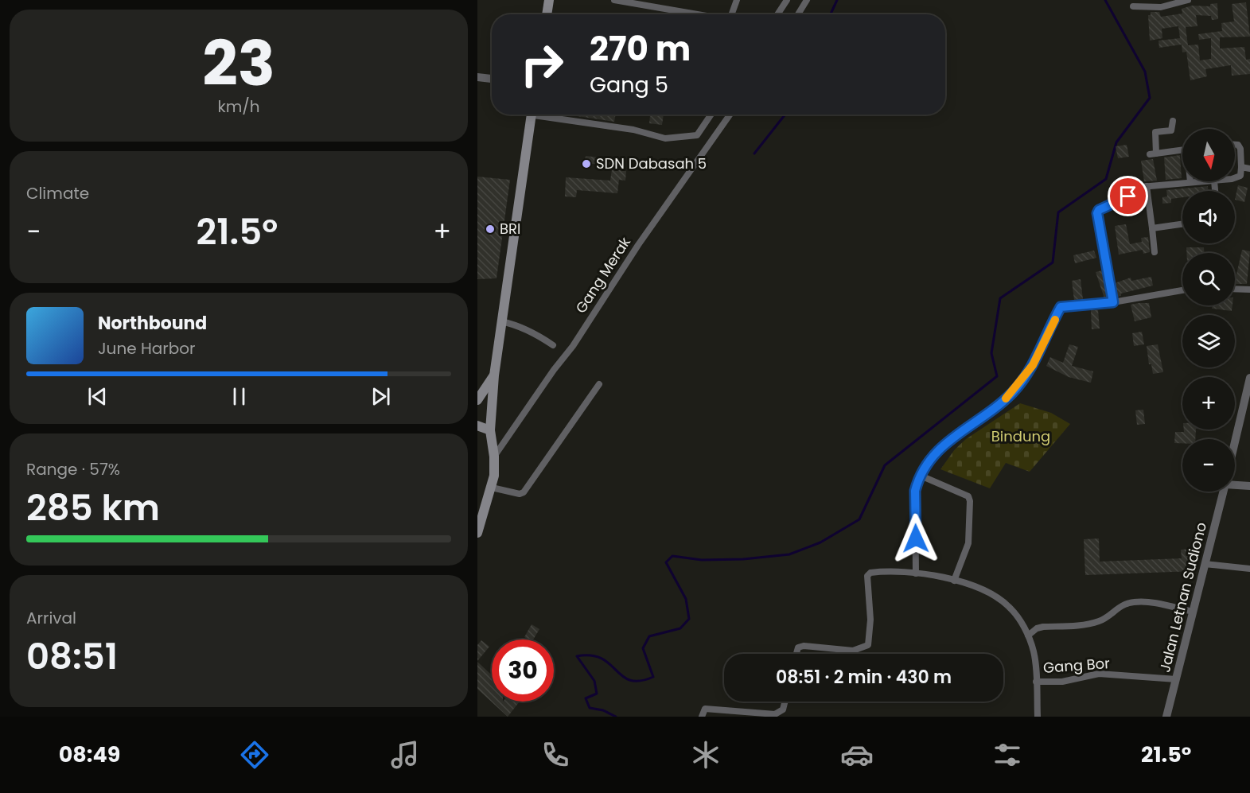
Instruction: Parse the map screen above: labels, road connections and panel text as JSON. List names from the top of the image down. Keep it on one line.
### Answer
{"streets":{"street":["Gang Merak","Jalan Letnan Sudiono","Gang Bor"]},"crossings":[["Jalan Letnan Sudiono","Gang Bor"]],"parks":["Bindung"],"places":["SDN Dabasah 5","BRI"],"north":"bottom","page":{"tile":[["23","km/h"],"Climate",["Range · 57%","285 km"],["Arrival","08:51"]],"turn":["270 m","Gang 5"],"map_buttons":["+","−"],"heat":["−","21.5°","+"],"song":["Northbound","June Harbor"],"limit":"30","trip":"08:51 · 2 min · 430 m","tabs":["08:49","21.5°"]}}
